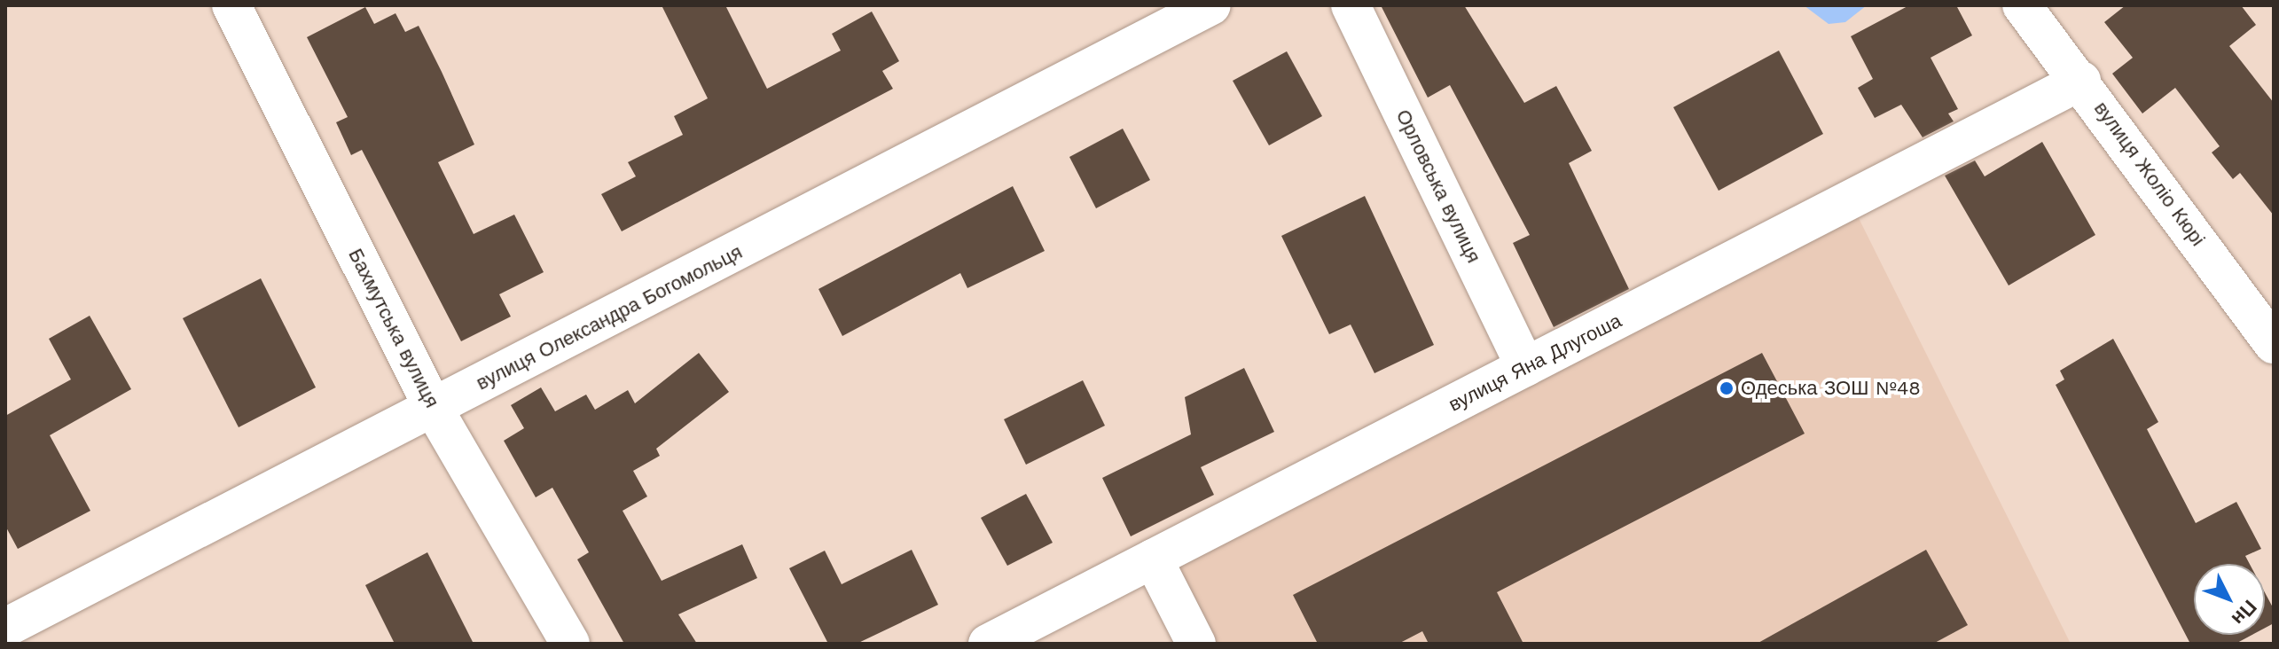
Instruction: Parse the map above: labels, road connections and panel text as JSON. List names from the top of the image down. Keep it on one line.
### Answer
{"streets":{"street":["вулиця Жоліо Кюрі","Орловська вулиця","вулиця Олександра Богомольця","Бахмутська вулиця","вулиця Яна Длугоша"]},"crossings":[["вулиця Жоліо Кюрі","вулиця Яна Длугоша"],["Орловська вулиця","вулиця Яна Длугоша"],["вулиця Олександра Богомольця","Бахмутська вулиця"]],"places":["Одеська ЗОШ №48"],"north":"bottom right"}
